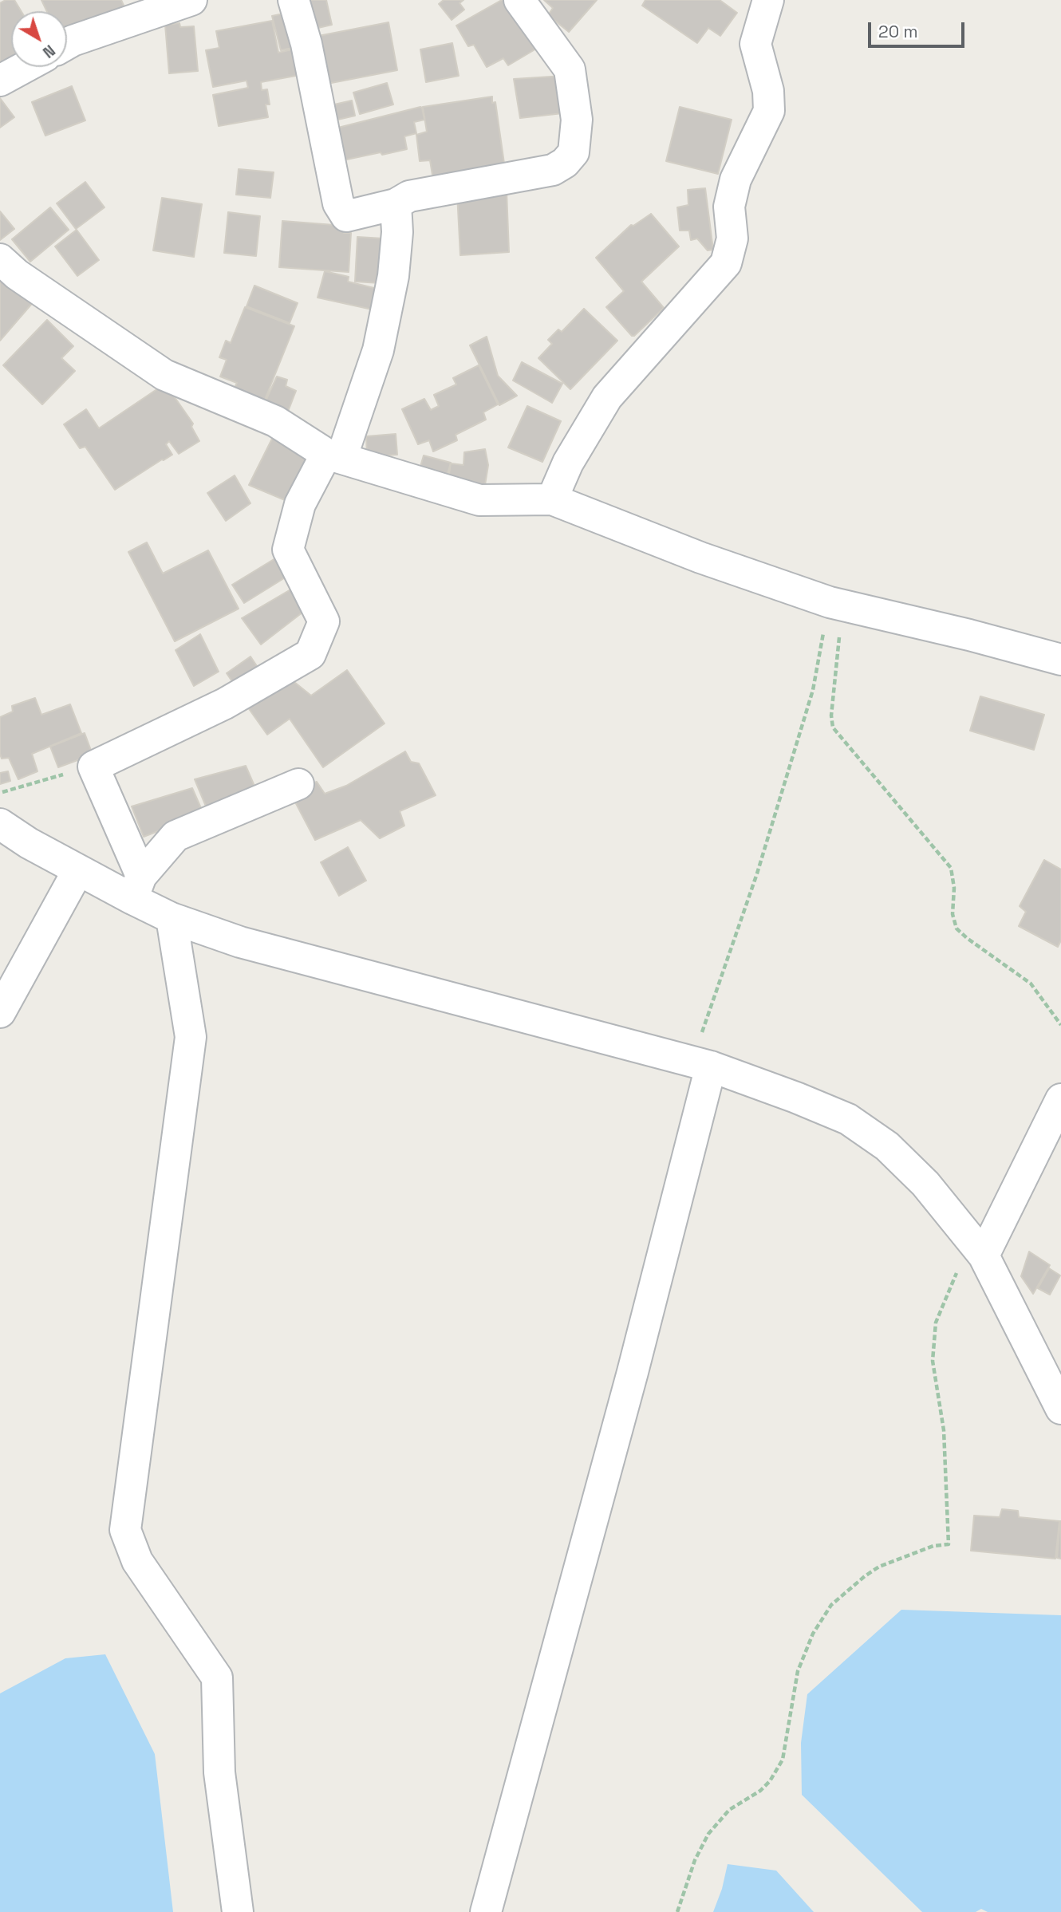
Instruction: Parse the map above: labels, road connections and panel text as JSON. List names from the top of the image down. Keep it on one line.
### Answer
{"scale_bar":"20 m","north":"bottom right"}
